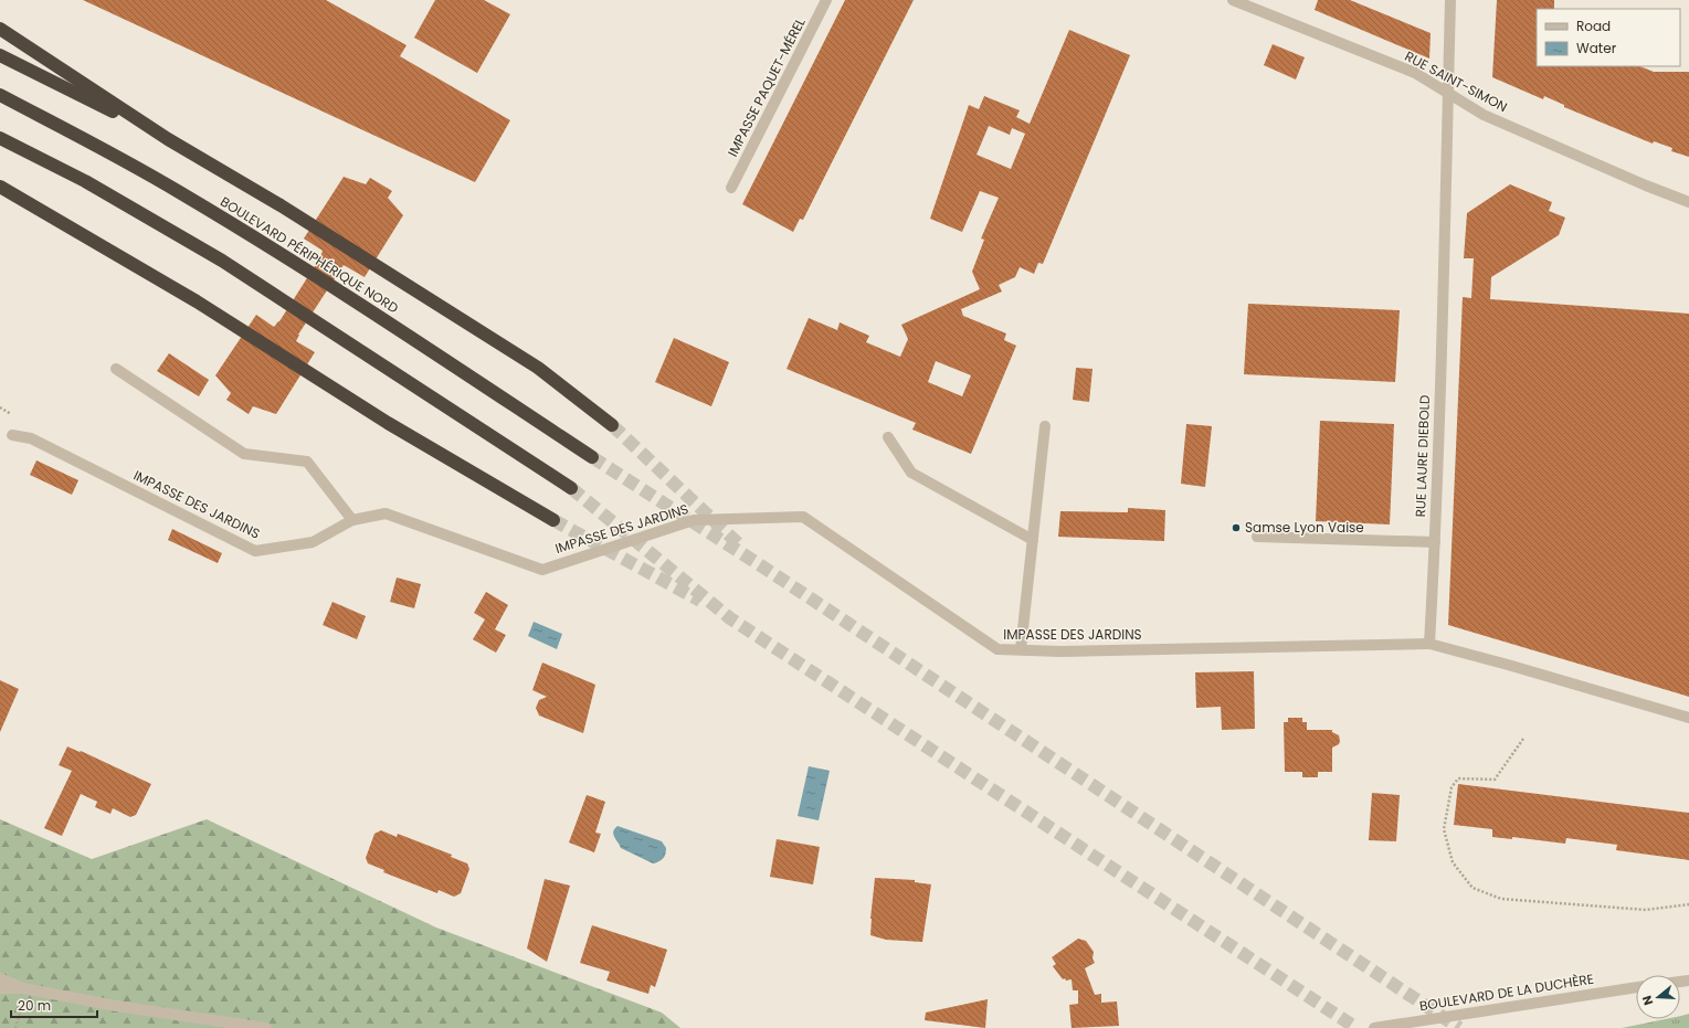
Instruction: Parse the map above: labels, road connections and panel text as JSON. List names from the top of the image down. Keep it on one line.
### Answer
{"streets":{"highway":["BOULEVARD PÉRIPHÉRIQUE NORD"],"street":["RUE SAINT-SIMON","IMPASSE PAQUET-MÉREL","RUE LAURE DIEBOLD","IMPASSE DES JARDINS","BOULEVARD DE LA DUCHÈRE"]},"crossings":[["RUE SAINT-SIMON","RUE LAURE DIEBOLD"],["RUE LAURE DIEBOLD","IMPASSE DES JARDINS"]],"places":["Samse Lyon Vaise"],"legend":["Road","Water"],"scale_bar":"20 m","north":"left"}
